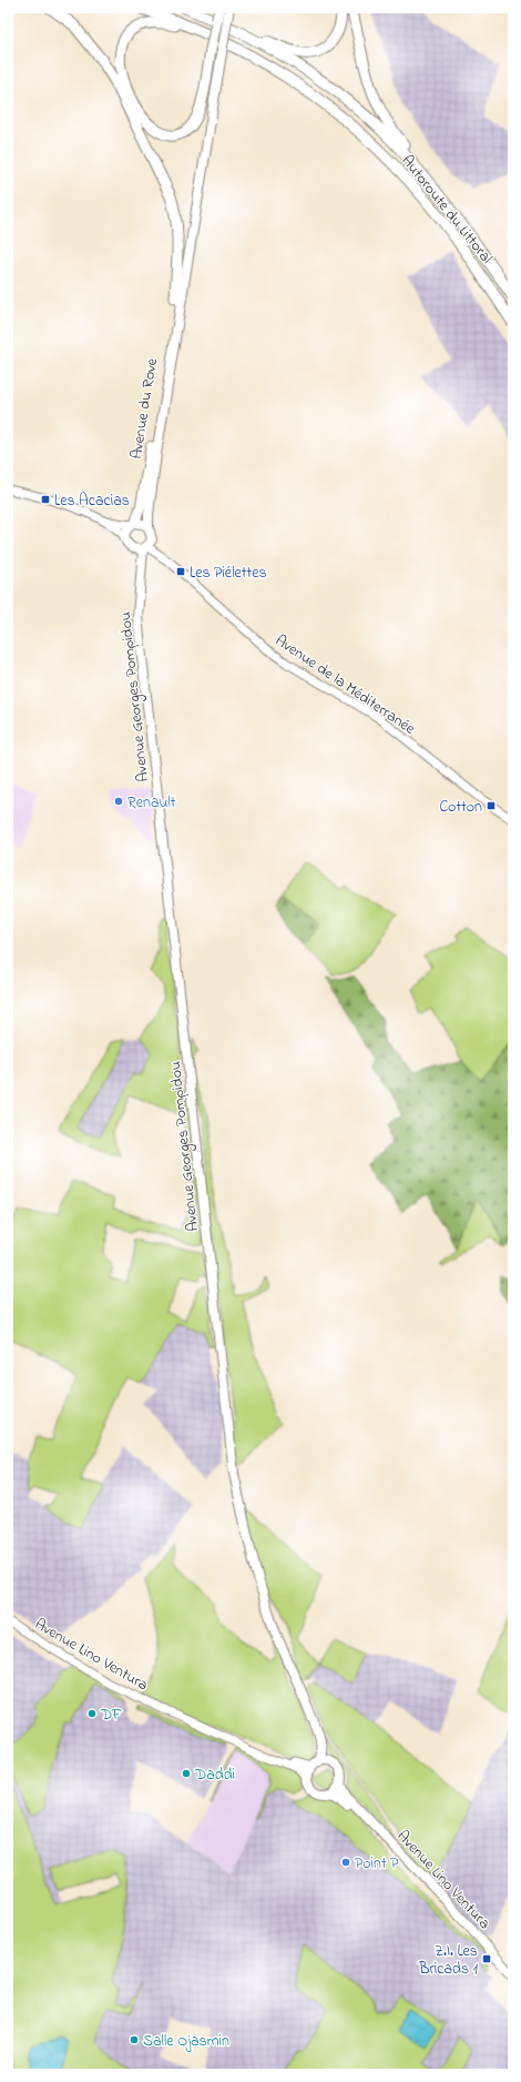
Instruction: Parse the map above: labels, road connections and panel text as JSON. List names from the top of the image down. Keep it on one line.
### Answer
{"streets":{"highway":["Autoroute du Littoral"],"main road":["Avenue du Rove","Avenue de la Méditerranée","Avenue Georges Pompidou","Avenue Lino Ventura"]},"crossings":[["Avenue du Rove","Avenue de la Méditerranée"],["Avenue du Rove","Avenue Georges Pompidou"],["Avenue de la Méditerranée","Avenue Georges Pompidou"],["Avenue Georges Pompidou","Avenue Lino Ventura"]],"places":{"transit":["Les Acacias","Les Piélettes","Cotton","Z.I. Les Bricads 1"],"other":["Renault","DF","Daddi","Point P","Salle Ojasmin"]}}
